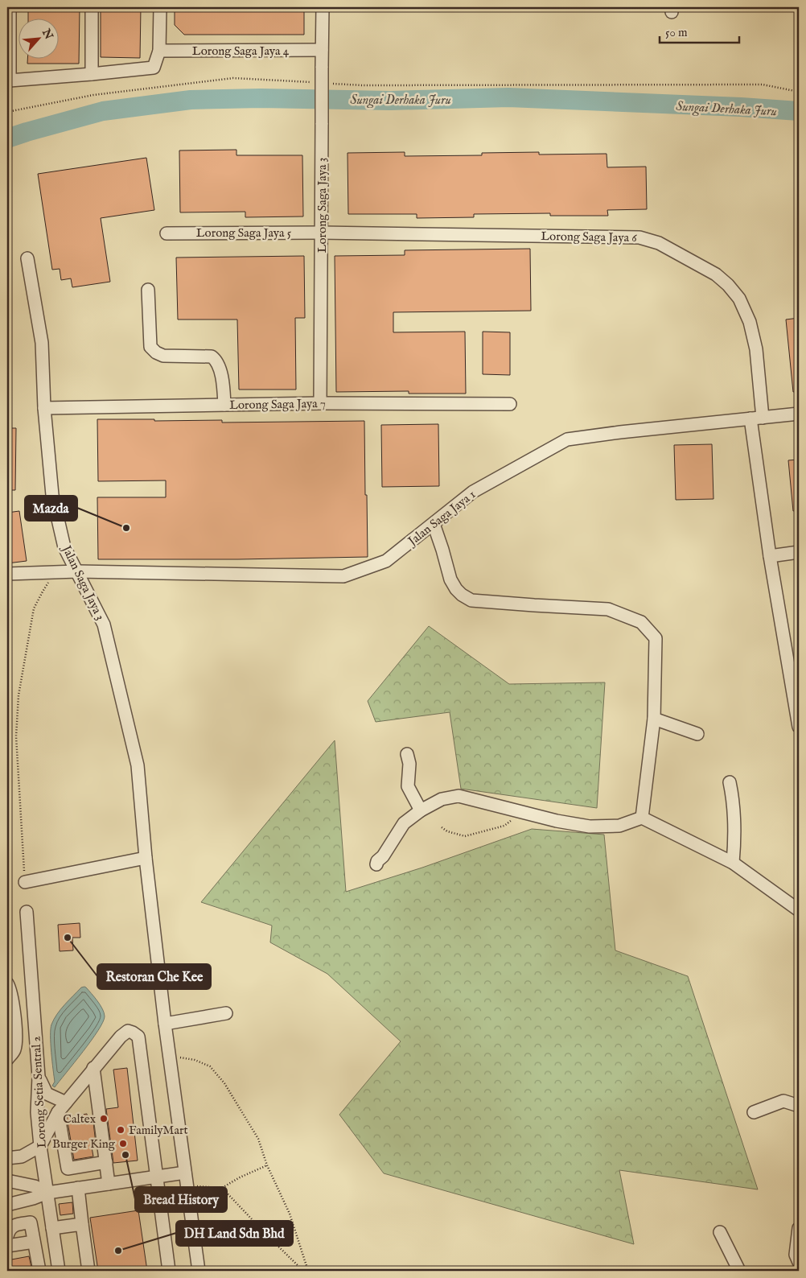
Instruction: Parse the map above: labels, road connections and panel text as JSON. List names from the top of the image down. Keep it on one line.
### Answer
{"streets":{"street":["Lorong Saga Jaya 4","Lorong Saga Jaya 3","Lorong Saga Jaya 5","Lorong Saga Jaya 6","Lorong Saga Jaya 7","Jalan Saga Jaya 1","Jalan Saga Jaya 3","Lorong Setia Sentral 2"]},"crossings":[["Lorong Saga Jaya 4","Lorong Saga Jaya 3"],["Lorong Saga Jaya 3","Lorong Saga Jaya 5"],["Lorong Saga Jaya 3","Lorong Saga Jaya 6"],["Lorong Saga Jaya 3","Lorong Saga Jaya 7"],["Lorong Saga Jaya 5","Lorong Saga Jaya 6"],["Lorong Saga Jaya 6","Jalan Saga Jaya 1"],["Lorong Saga Jaya 7","Jalan Saga Jaya 3"],["Jalan Saga Jaya 1","Jalan Saga Jaya 3"]],"water":["Sungai Derhaka Juru"],"places":["Mazda","Restoran Che Kee","Caltex","FamilyMart","Burger King","Bread History","DH Land Sdn Bhd"],"scale_bar":"50 m","north":"top right"}
